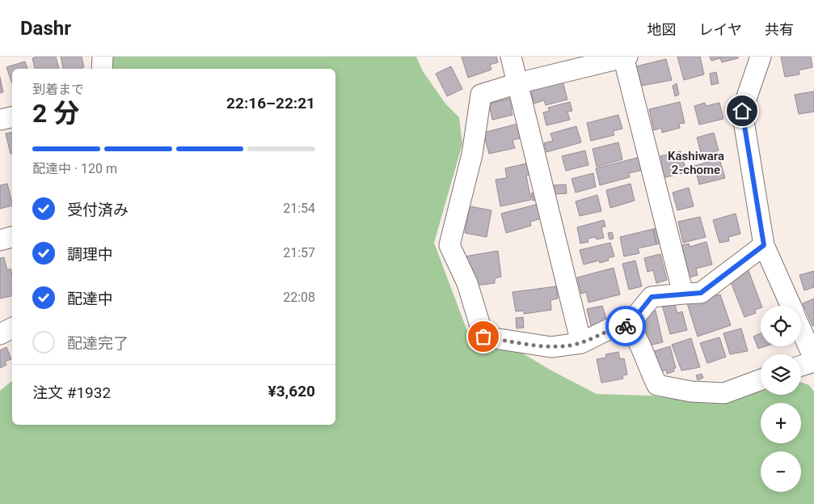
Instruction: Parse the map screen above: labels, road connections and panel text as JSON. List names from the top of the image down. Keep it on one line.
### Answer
{"districts":["Kashiwara 2-chome"],"page":{"header":"Dashr","nav":["地図","レイヤ","共有"],"heading":["2 分","到着まで","22:16–22:21"],"panel":["注文 #1932","¥3,620"],"bar":"配達中 · 120 m","list":[["受付済み","21:54"],["調理中","21:57"],["配達中","22:08"],"配達完了"],"map_buttons":["+","−"]}}
